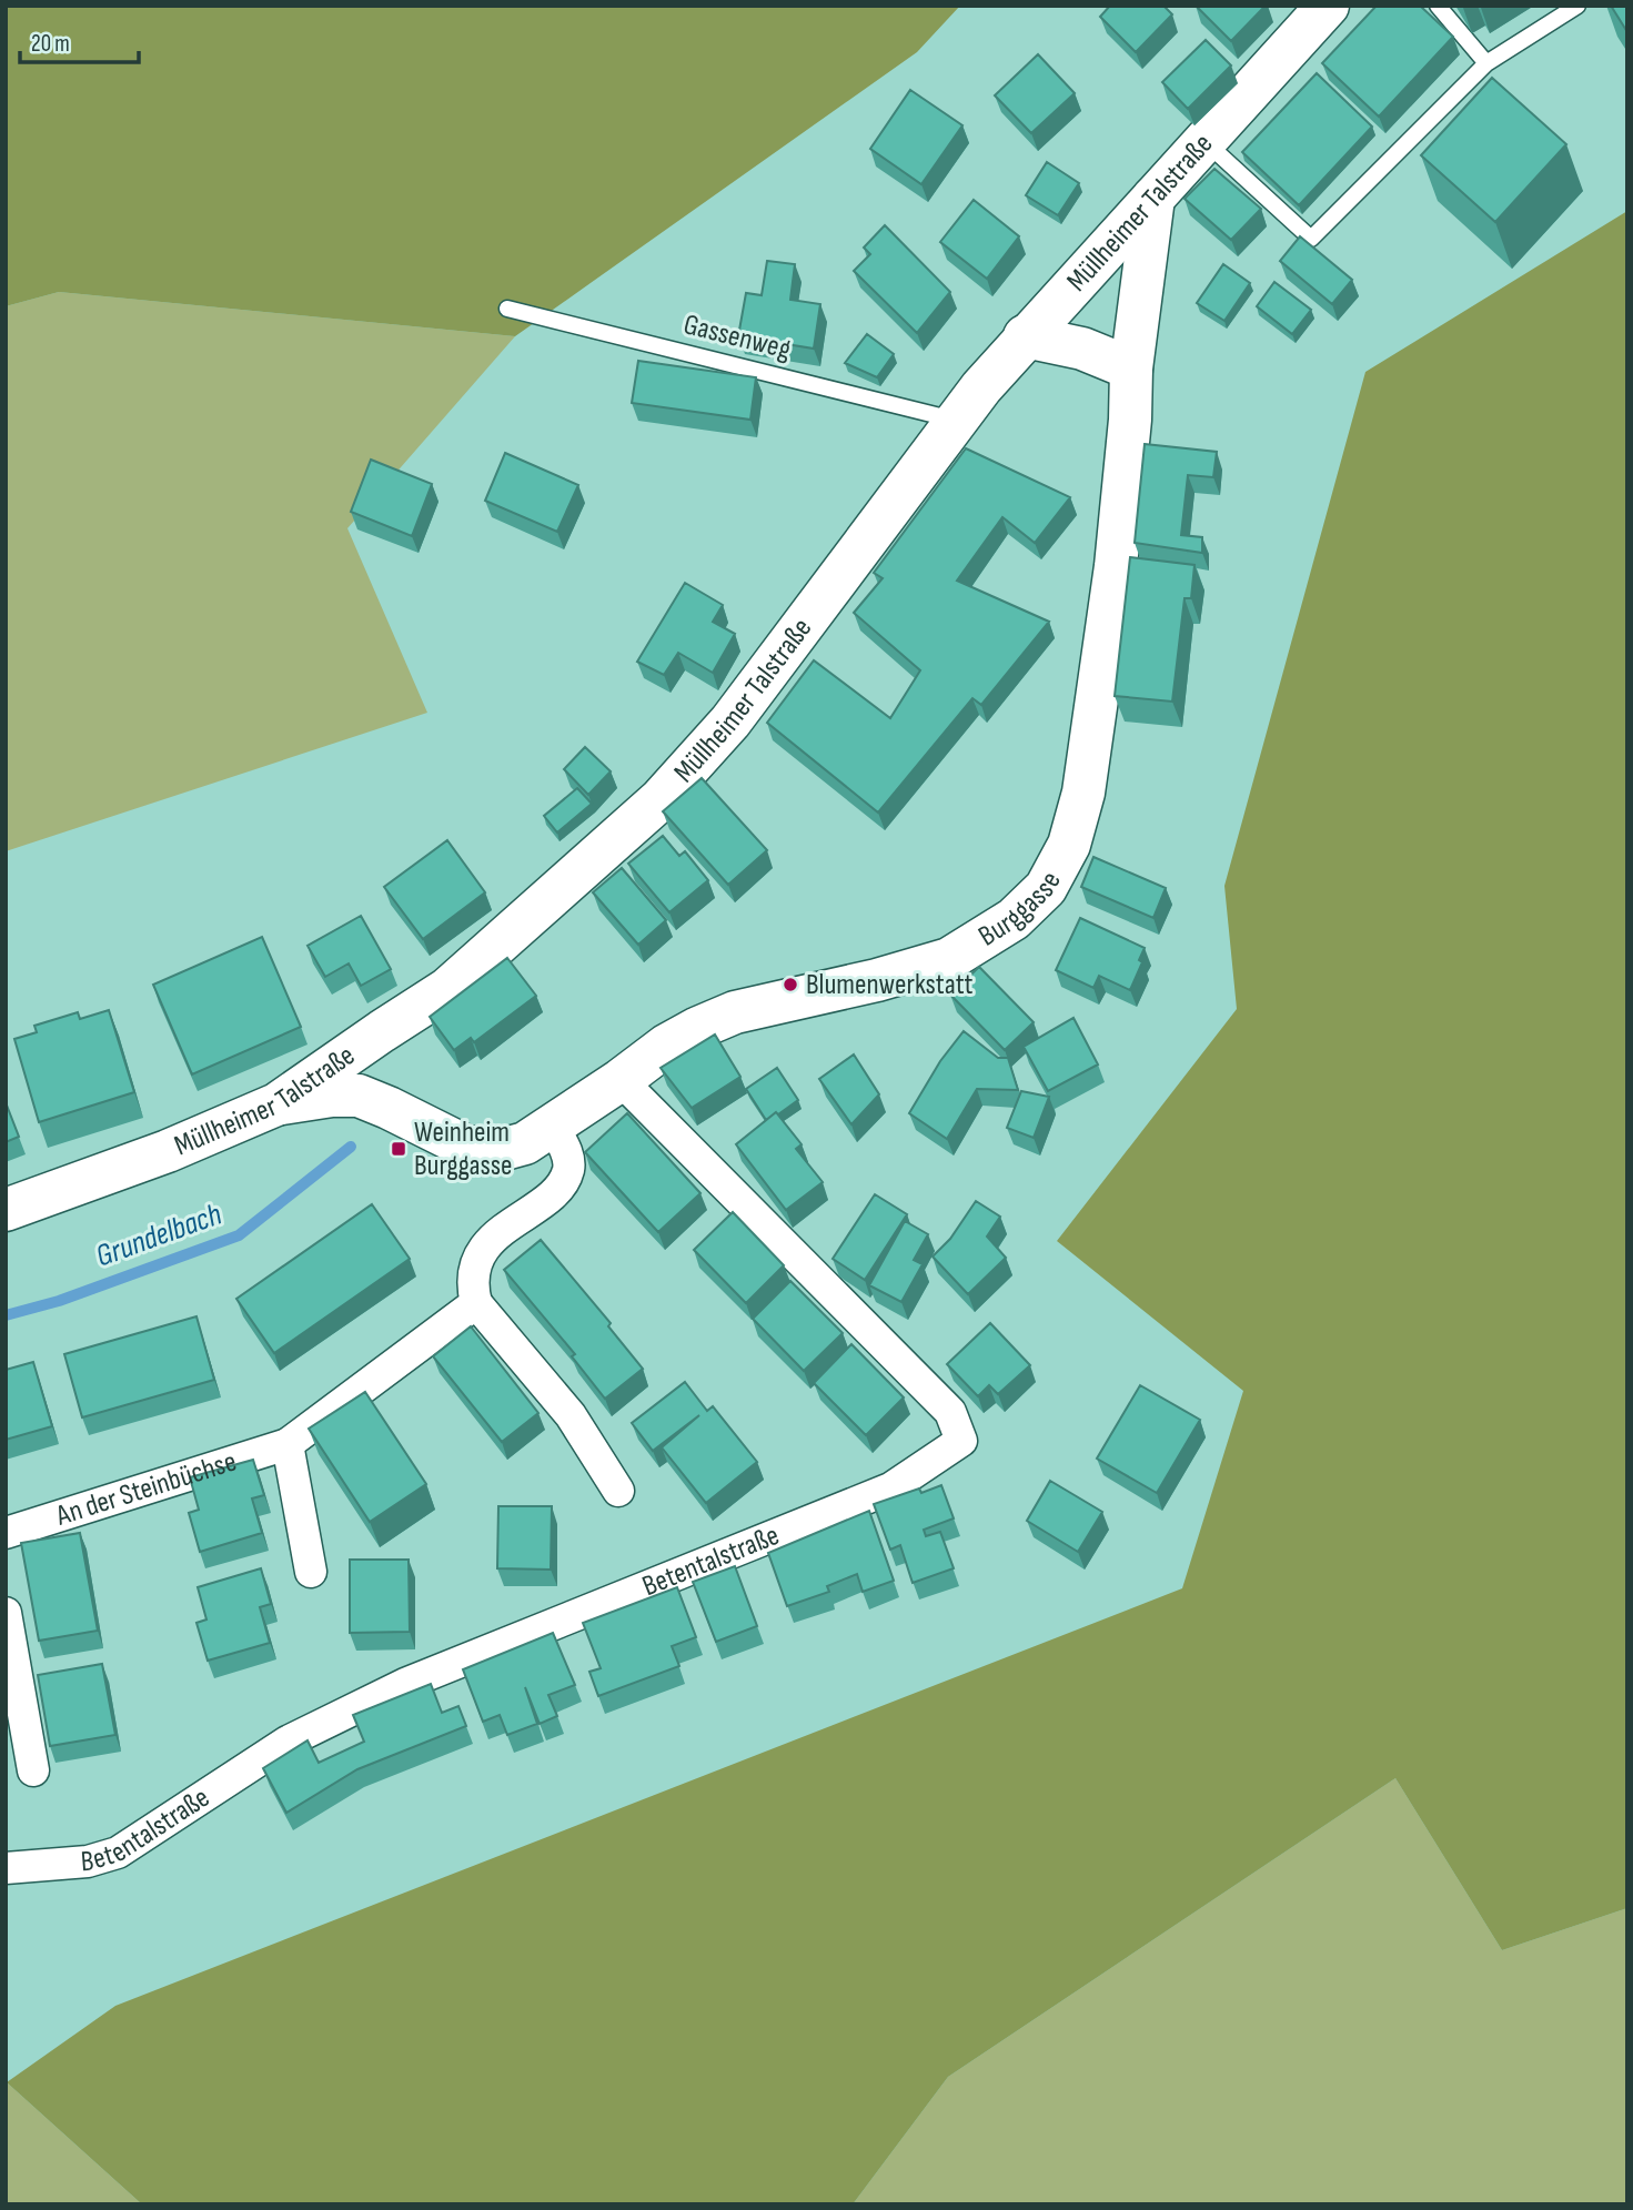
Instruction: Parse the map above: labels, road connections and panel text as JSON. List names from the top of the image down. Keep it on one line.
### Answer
{"streets":{"main road":["Müllheimer Talstraße","Burggasse"],"street":["An der Steinbüchse","Betentalstraße"],"lane":["Gassenweg"]},"crossings":[["Müllheimer Talstraße","Gassenweg"],["Müllheimer Talstraße","Burggasse"],["Burggasse","Betentalstraße"]],"water":["Grundelbach"],"places":{"other":["Blumenwerkstatt"],"transit":["Weinheim Burggasse"]},"scale_bar":"20 m"}
